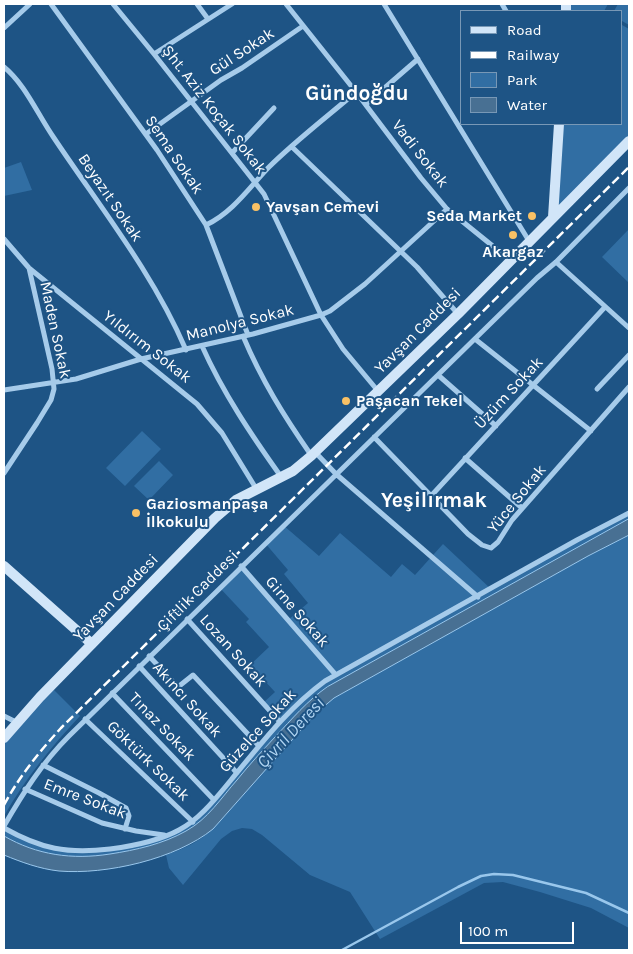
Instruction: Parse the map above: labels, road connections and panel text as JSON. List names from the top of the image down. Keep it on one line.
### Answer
{"streets":{"street":["Gül Sokak","Şht. Aziz Koçak Sokak","Vadi Sokak","Sema Sokak","Beyazıt Sokak","Manolya Sokak","Maden Sokak","Yavşan Caddesi","Yıldırım Sokak","Üzüm Sokak","Yüce Sokak","Çiftlik Caddesi","Girne Sokak","Lozan Sokak","Akıncı Sokak","Tınaz Sokak","Güzelce Sokak","Göktürk Sokak","Emre Sokak"]},"crossings":[["Gül Sokak","Şht. Aziz Koçak Sokak"],["Gül Sokak","Vadi Sokak"],["Gül Sokak","Sema Sokak"],["Şht. Aziz Koçak Sokak","Manolya Sokak"],["Şht. Aziz Koçak Sokak","Yavşan Caddesi"],["Vadi Sokak","Manolya Sokak"],["Vadi Sokak","Yavşan Caddesi"],["Sema Sokak","Manolya Sokak"],["Sema Sokak","Yavşan Caddesi"],["Sema Sokak","Çiftlik Caddesi"],["Sema Sokak","Güzelce Sokak"],["Beyazıt Sokak","Manolya Sokak"],["Manolya Sokak","Maden Sokak"],["Manolya Sokak","Yıldırım Sokak"],["Maden Sokak","Yıldırım Sokak"],["Yavşan Caddesi","Yıldırım Sokak"],["Üzüm Sokak","Yüce Sokak"],["Yüce Sokak","Çiftlik Caddesi"],["Çiftlik Caddesi","Girne Sokak"],["Çiftlik Caddesi","Lozan Sokak"],["Çiftlik Caddesi","Akıncı Sokak"],["Çiftlik Caddesi","Tınaz Sokak"],["Çiftlik Caddesi","Güzelce Sokak"],["Çiftlik Caddesi","Göktürk Sokak"],["Çiftlik Caddesi","Emre Sokak"],["Girne Sokak","Güzelce Sokak"],["Lozan Sokak","Güzelce Sokak"],["Akıncı Sokak","Güzelce Sokak"],["Tınaz Sokak","Güzelce Sokak"],["Güzelce Sokak","Göktürk Sokak"],["Güzelce Sokak","Emre Sokak"]],"districts":["Gündoğdu","Yeşilırmak"],"water":["Çivril Deresi"],"places":["Yavşan Cemevi","Seda Market","Akargaz","Paşacan Tekel","Gaziosmanpaşa İlkokulu"],"legend":["Road","Railway","Park","Water"],"scale_bar":"100 m"}
